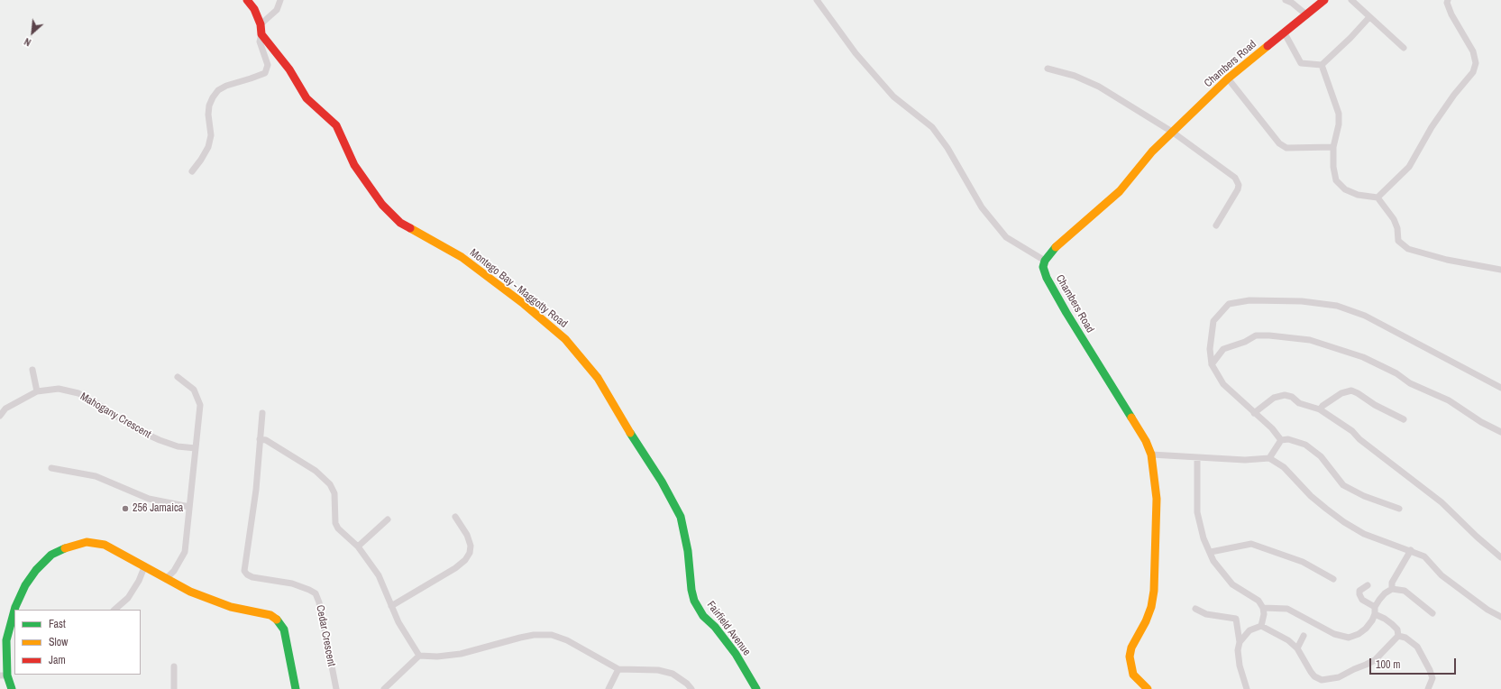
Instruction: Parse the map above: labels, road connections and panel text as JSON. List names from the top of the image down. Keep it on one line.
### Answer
{"streets":{"street":["Chambers Road","Montego Bay - Maggotty Road","Mahogany Crescent","Fairfield Avenue","Cedar Crescent"]},"crossings":[["Montego Bay - Maggotty Road","Fairfield Avenue"]],"places":["256 Jamaica"],"legend":["Fast","Slow","Jam"],"scale_bar":"100 m","north":"bottom left"}
